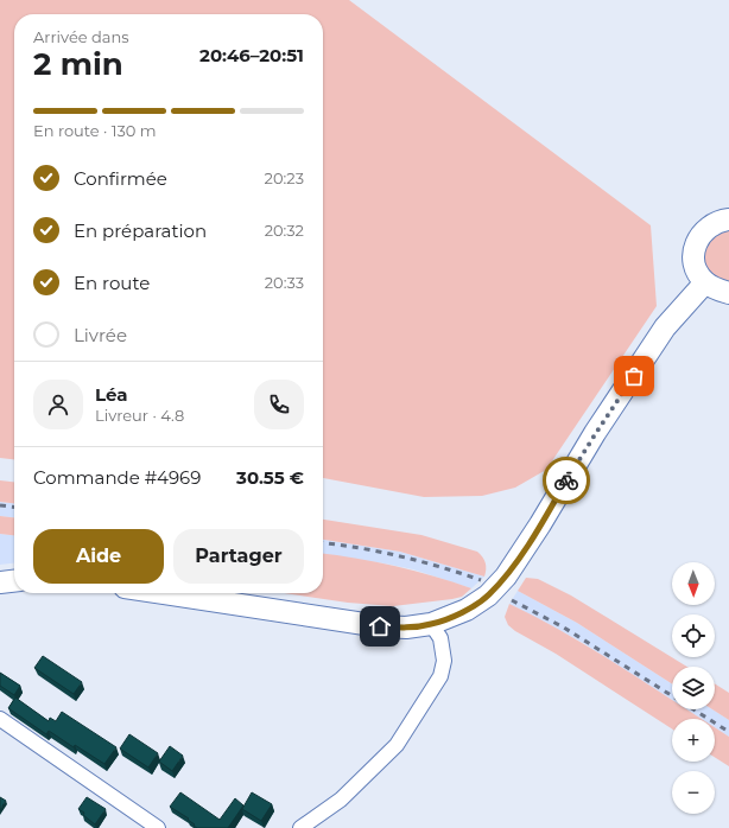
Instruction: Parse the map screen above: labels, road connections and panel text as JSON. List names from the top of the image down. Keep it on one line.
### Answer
{"north":"bottom","page":{"heading":["2 min","Arrivée dans","20:46–20:51"],"panel":["Léa","Livreur · 4.8","Commande #4969","30.55 €"],"bar":"En route · 130 m","list":[["Confirmée","20:23"],["En préparation","20:32"],["En route","20:33"],"Livrée"],"buttons":["Aide","Partager"],"map_buttons":["+","−"]}}
